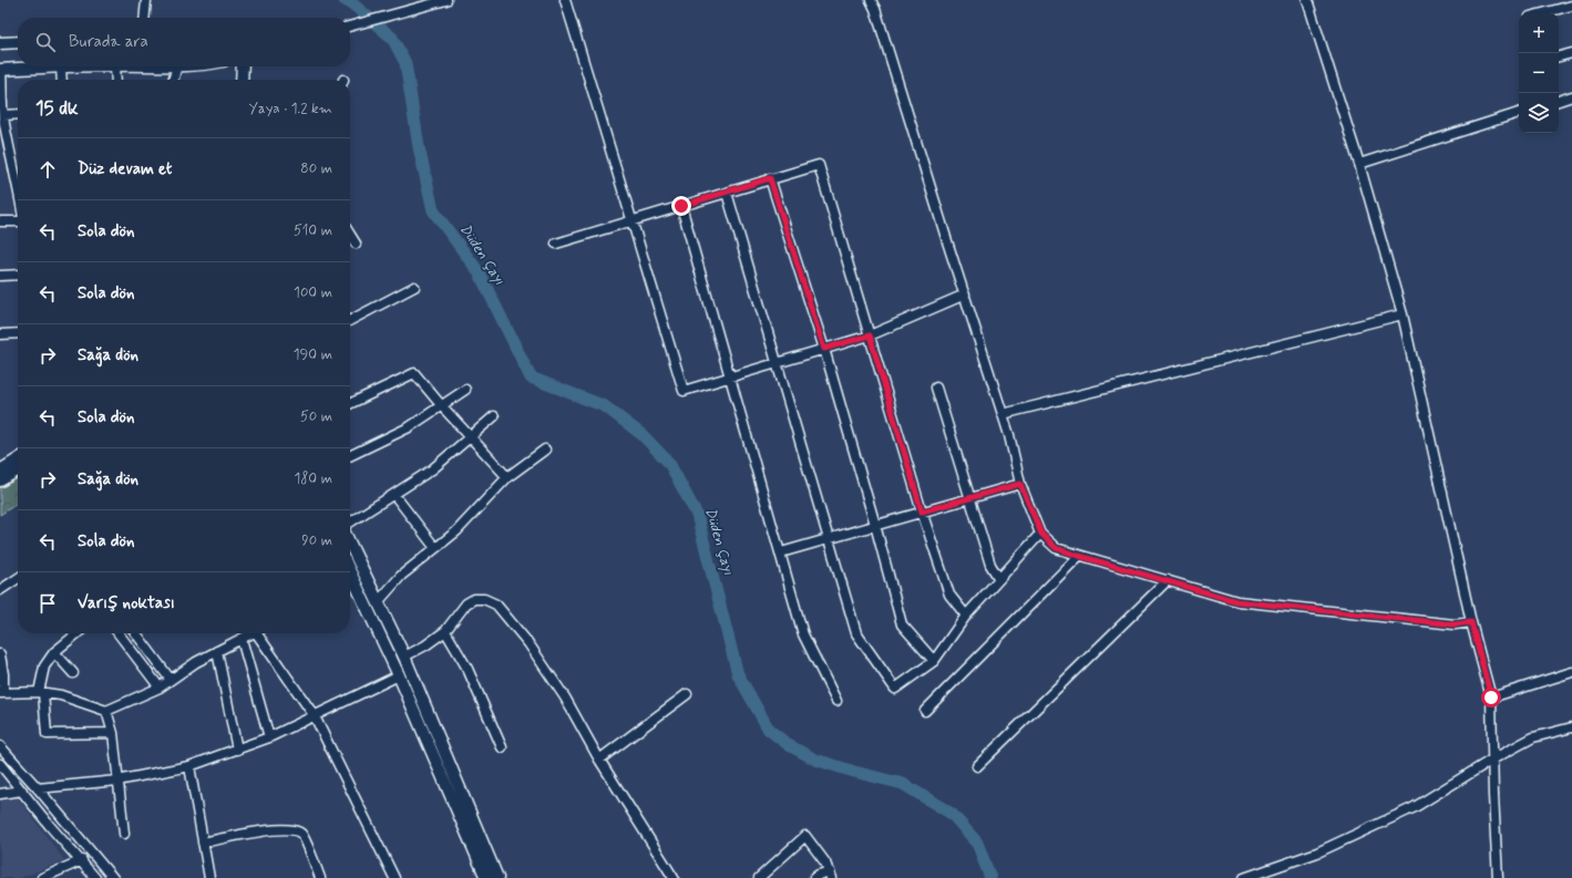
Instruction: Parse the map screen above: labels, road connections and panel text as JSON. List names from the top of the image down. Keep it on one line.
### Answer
{"water":["Düden Çayı"],"page":{"map_buttons":["+","−"],"search":"Burada ara","heading":["15 dk","Yaya · 1.2 km"],"list":[["Düz devam et","80 m"],["Sola dön","510 m"],["Sola dön","100 m"],["Sağa dön","190 m"],["Sola dön","50 m"],["Sağa dön","180 m"],["Sola dön","90 m"],"Varış noktası"]}}
